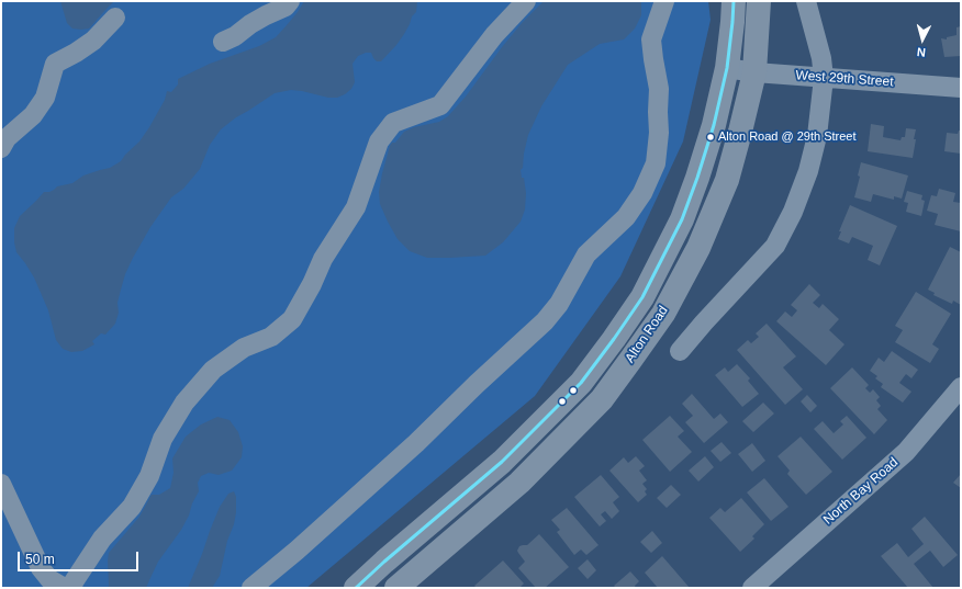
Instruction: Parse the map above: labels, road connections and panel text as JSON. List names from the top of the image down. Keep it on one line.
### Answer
{"streets":{"highway":["Alton Road"],"street":["West 29th Street","North Bay Road"]},"crossings":[["West 29th Street","Alton Road"]],"places":["Alton Road @ 29th Street"],"scale_bar":"50 m","north":"bottom"}
